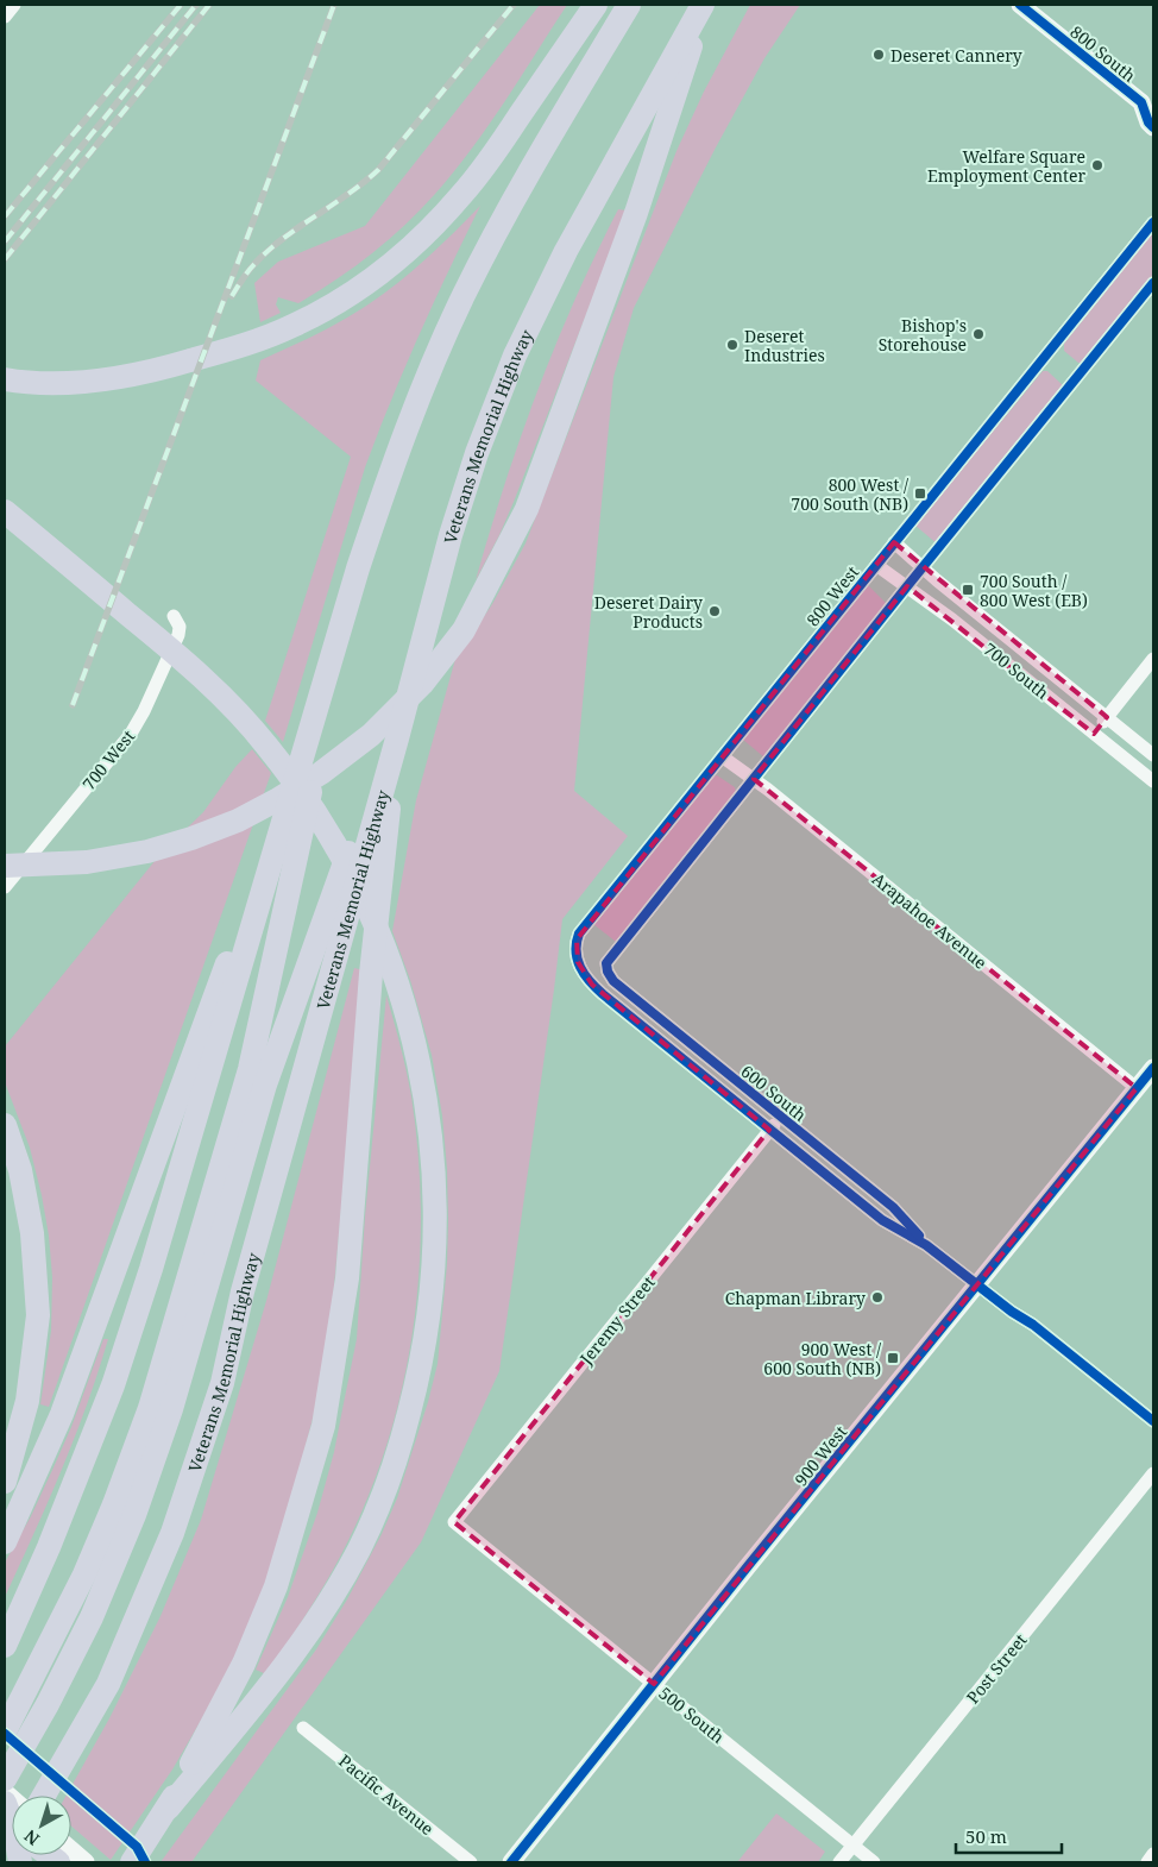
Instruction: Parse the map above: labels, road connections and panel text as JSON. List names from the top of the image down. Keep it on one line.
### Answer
{"streets":{"highway":["Veterans Memorial Highway"],"main road":["800 South","900 West"],"street":["800 West","700 South","700 West","Arapahoe Avenue","600 South","Jeremy Street","Post Street","500 South","Pacific Avenue"]},"crossings":[["800 West","700 South"],["800 West","Arapahoe Avenue"],["800 West","600 South"],["Arapahoe Avenue","600 South"],["Arapahoe Avenue","900 West"],["600 South","Jeremy Street"],["600 South","900 West"],["Jeremy Street","500 South"],["900 West","500 South"],["Post Street","500 South"]],"places":{"other":["Deseret Cannery","Welfare Square Employment Center","Bishop's Storehouse","Deseret Industries","Deseret Dairy Products","Chapman Library"],"transit":["800 West / 700 South (NB)","700 South / 800 West (EB)","900 West / 600 South (NB)"]},"scale_bar":"50 m","north":"bottom left"}
